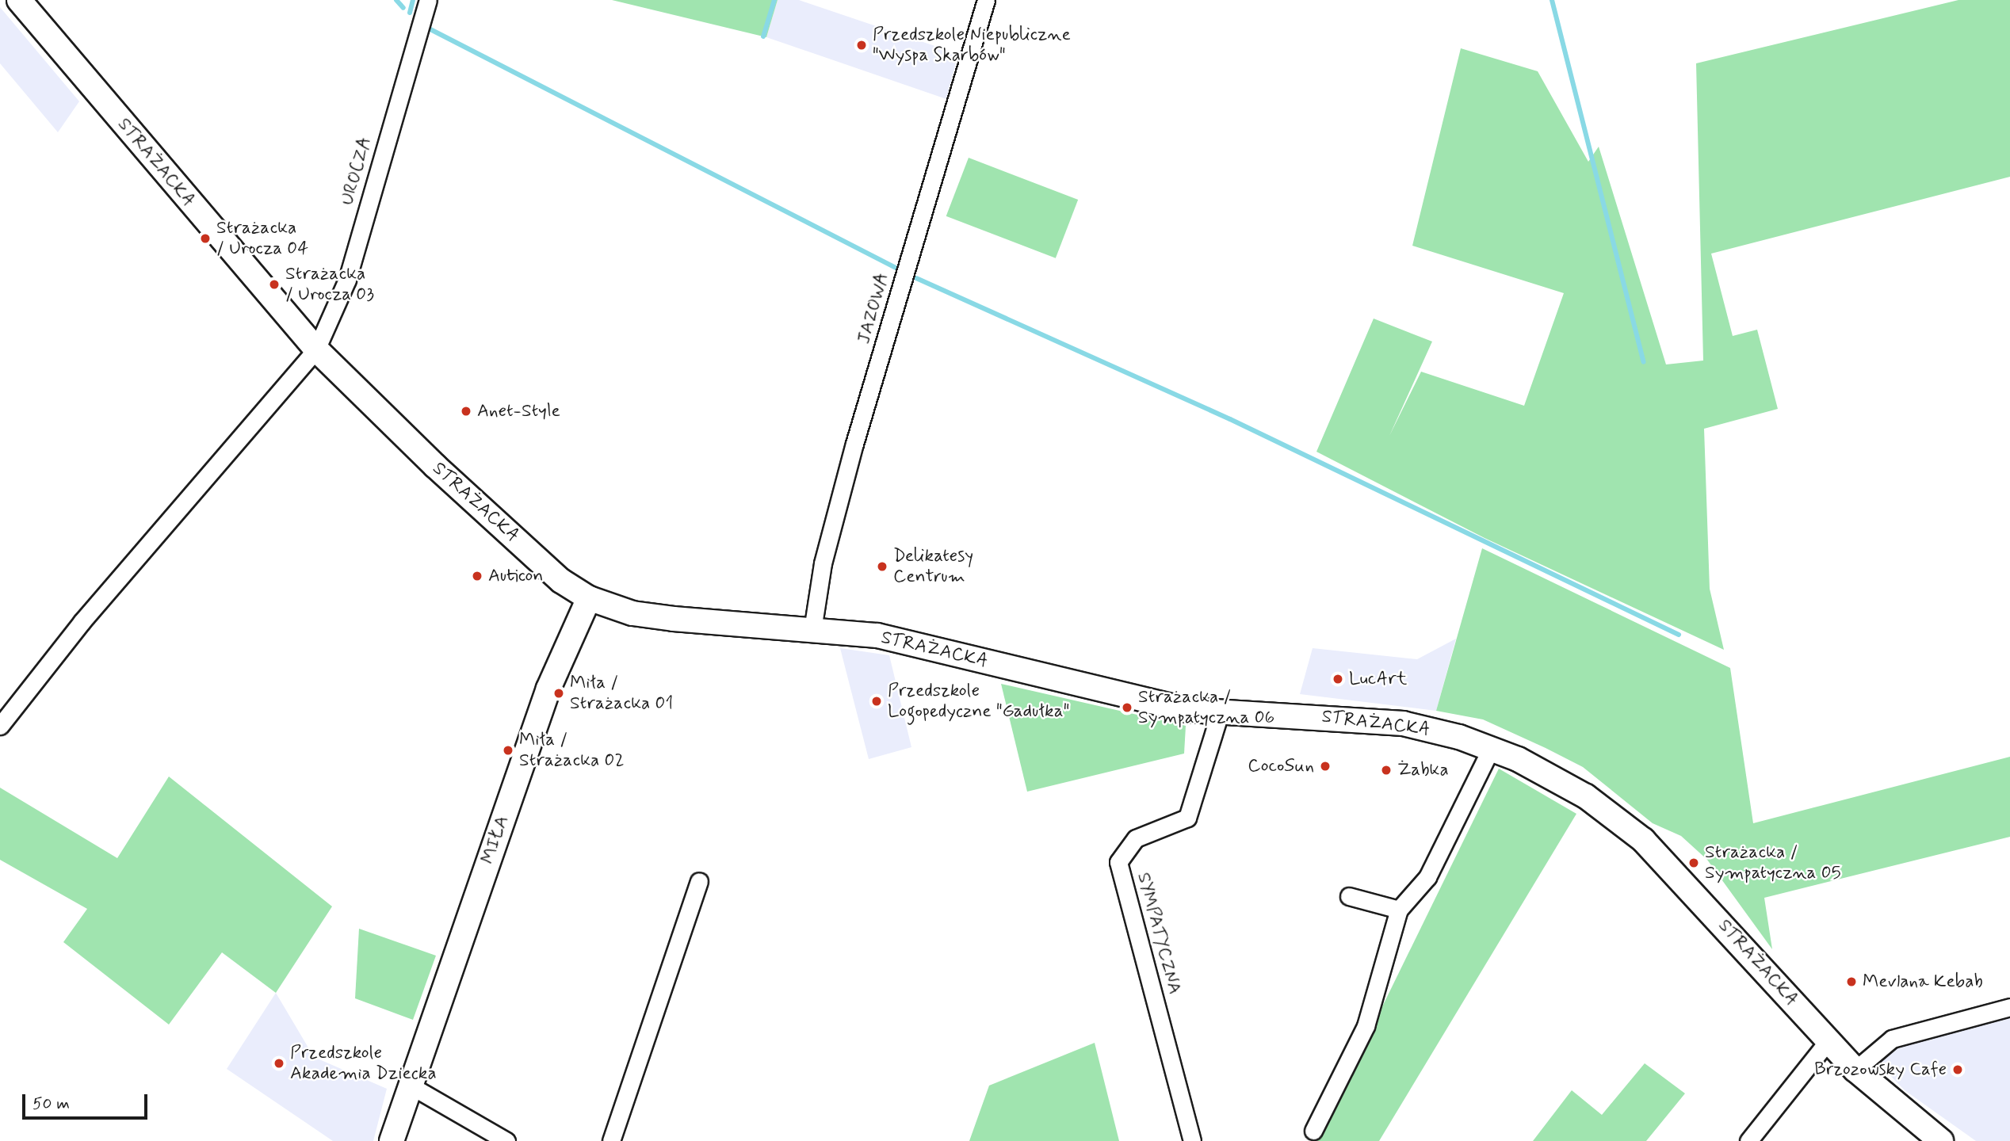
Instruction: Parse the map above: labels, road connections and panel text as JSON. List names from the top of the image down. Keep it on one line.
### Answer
{"streets":{"street":["STRAŻACKA","UROCZA","JAZOWA","MIŁA","SYMPATYCZNA"]},"crossings":[["STRAŻACKA","UROCZA"],["STRAŻACKA","JAZOWA"],["STRAŻACKA","MIŁA"],["STRAŻACKA","SYMPATYCZNA"]],"places":["Przedszkole Niepubliczne \"Wyspa Skarbów\"","Strażacka / Urocza 04","Strażacka / Urocza 03","Anet-Style","Delikatesy Centrum","Auticon","LucArt","Miła / Strażacka 01","Przedszkole Logopedyczne \"Gadułka\"","Strażacka / Sympatyczna 06","Miła / Strażacka 02","CocoSun","Żabka","Strażacka / Sympatyczna 05","Mevlana Kebab","Przedszkole Akademia Dziecka","Brzozowsky Cafe"],"scale_bar":"50 m"}
